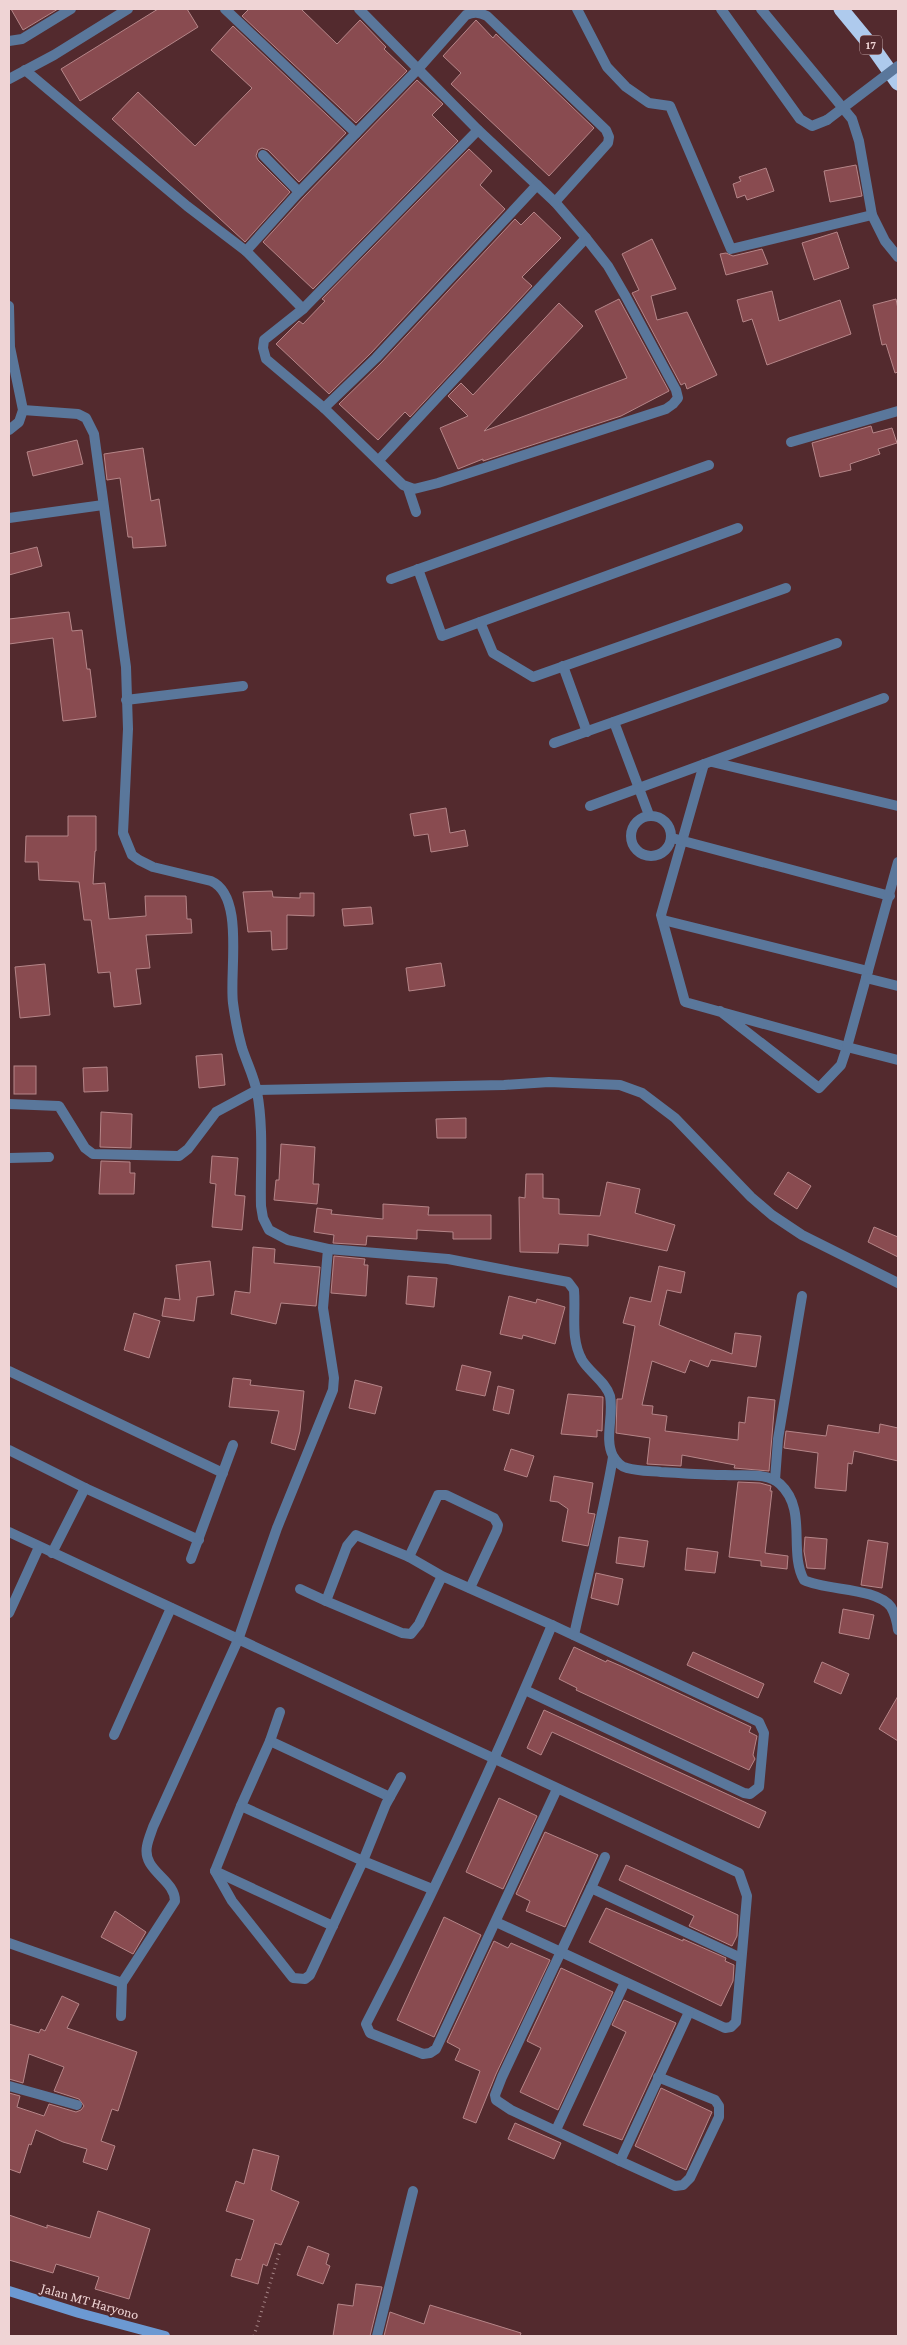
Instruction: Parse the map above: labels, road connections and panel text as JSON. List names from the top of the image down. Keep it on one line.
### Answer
{"streets":{"highway":["17"],"main road":["Jalan MT Haryono"]}}
